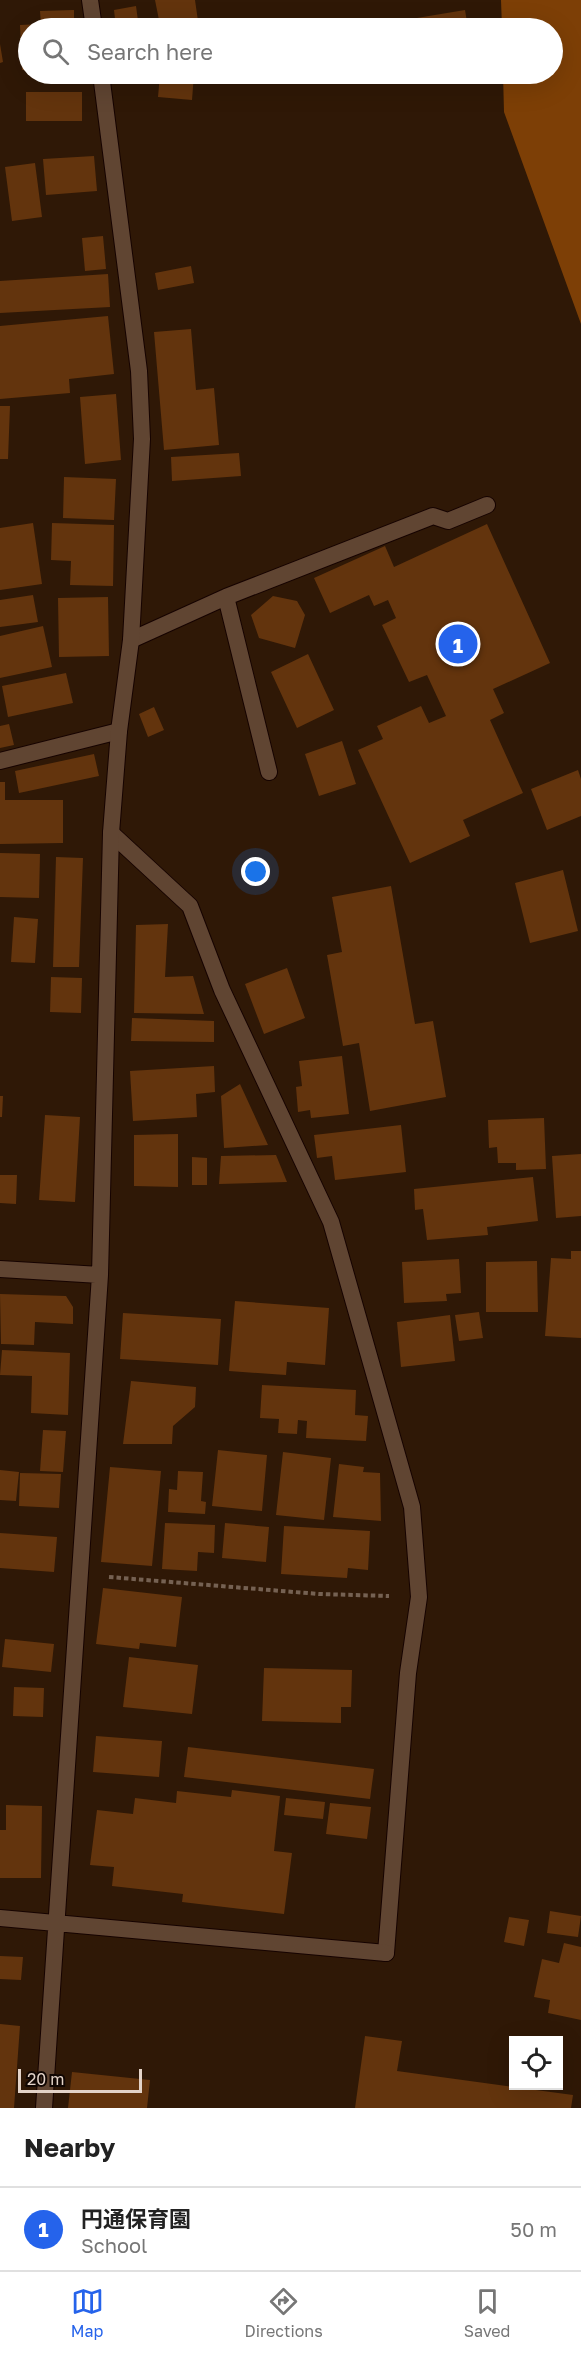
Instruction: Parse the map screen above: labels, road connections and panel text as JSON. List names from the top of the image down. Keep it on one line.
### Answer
{"scale_bar":"20 m","page":{"search":"Search here","pins":"1","scale":"20 m","heading":"Nearby","list":[{"mark":"1","name":"円通保育園","note":"School","value":"50 m"}],"nav":["Map","Directions","Saved"]}}
